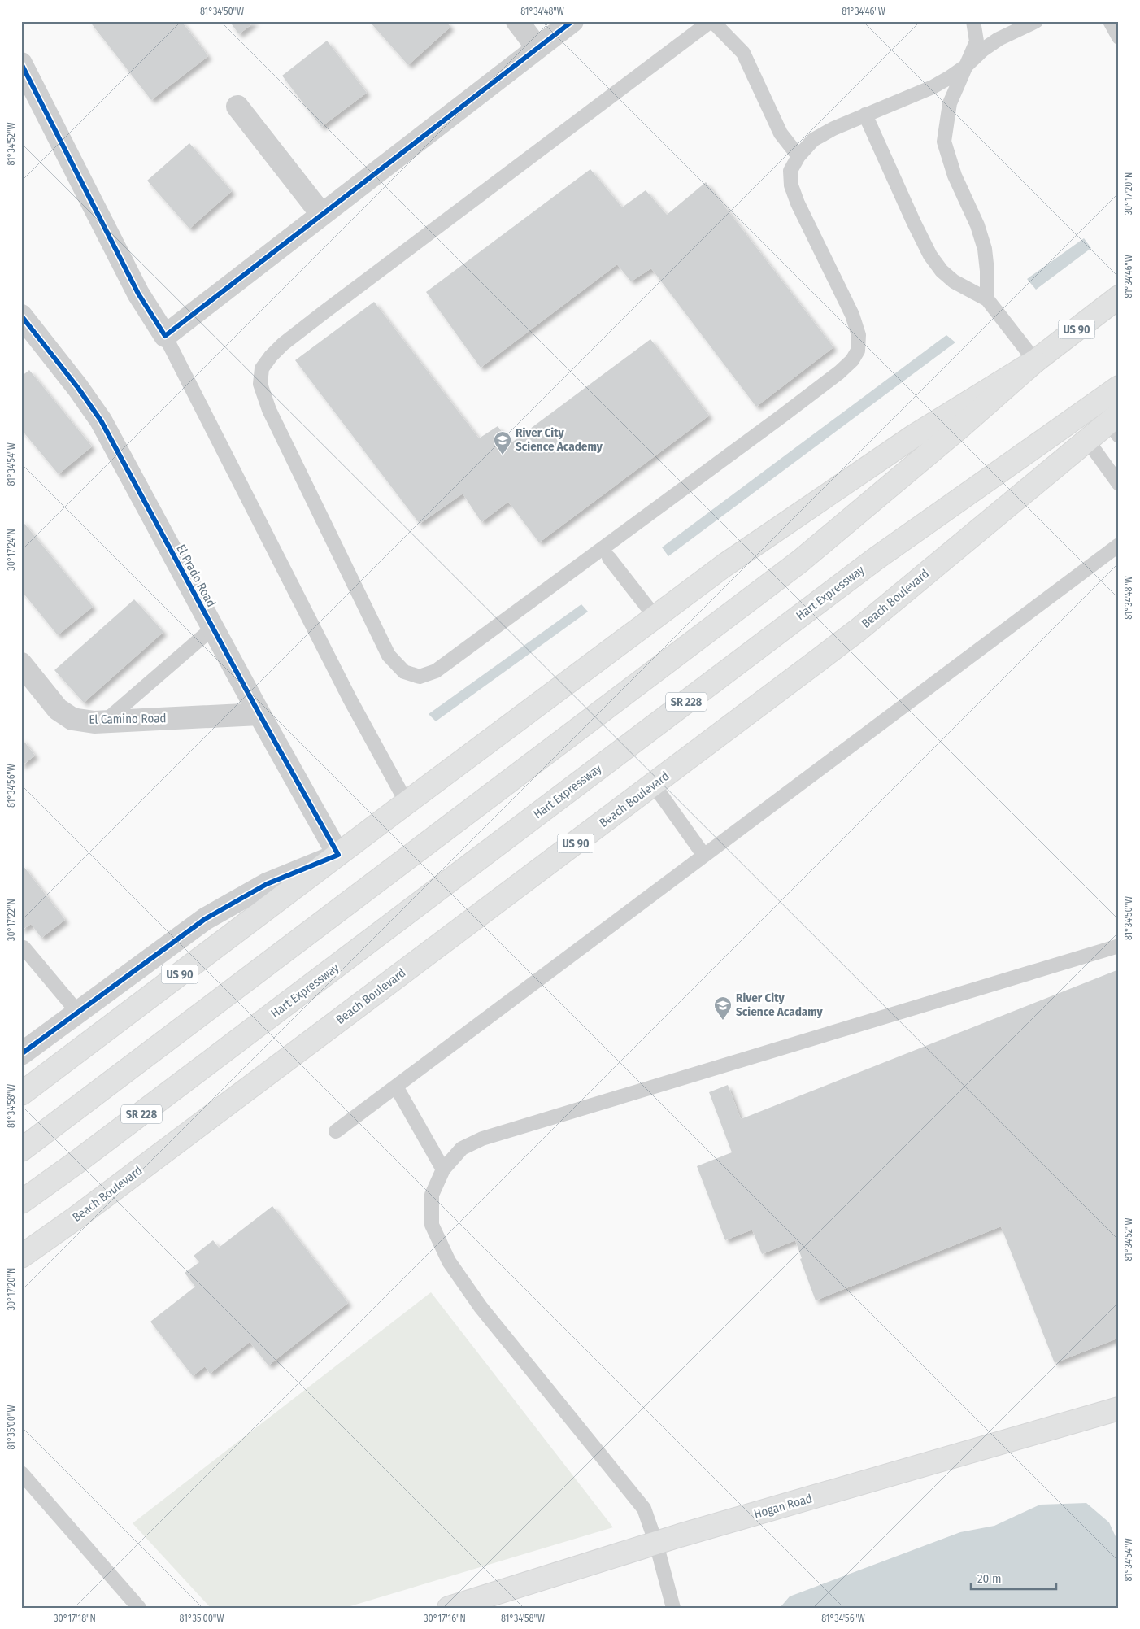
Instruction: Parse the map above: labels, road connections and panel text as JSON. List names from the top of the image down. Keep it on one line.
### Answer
{"streets":{"main road":["US 90","Hart Expressway","Beach Boulevard","SR 228","Hogan Road"],"street":["El Prado Road","El Camino Road"]},"crossings":[["US 90","El Prado Road"],["El Prado Road","El Camino Road"]],"places":{"school or university":["River City Science Academy","River City Science Acadamy"]},"scale_bar":"20 m","coordinates":["81°34'50\"W","81°34'48\"W","81°34'46\"W","81°34'52\"W","30°17'20\"N","81°34'54\"W","30°17'24\"N","81°34'56\"W","30°17'22\"N","81°34'58\"W","81°35'00\"W","30°17'18\"N","30°17'16\"N"]}
